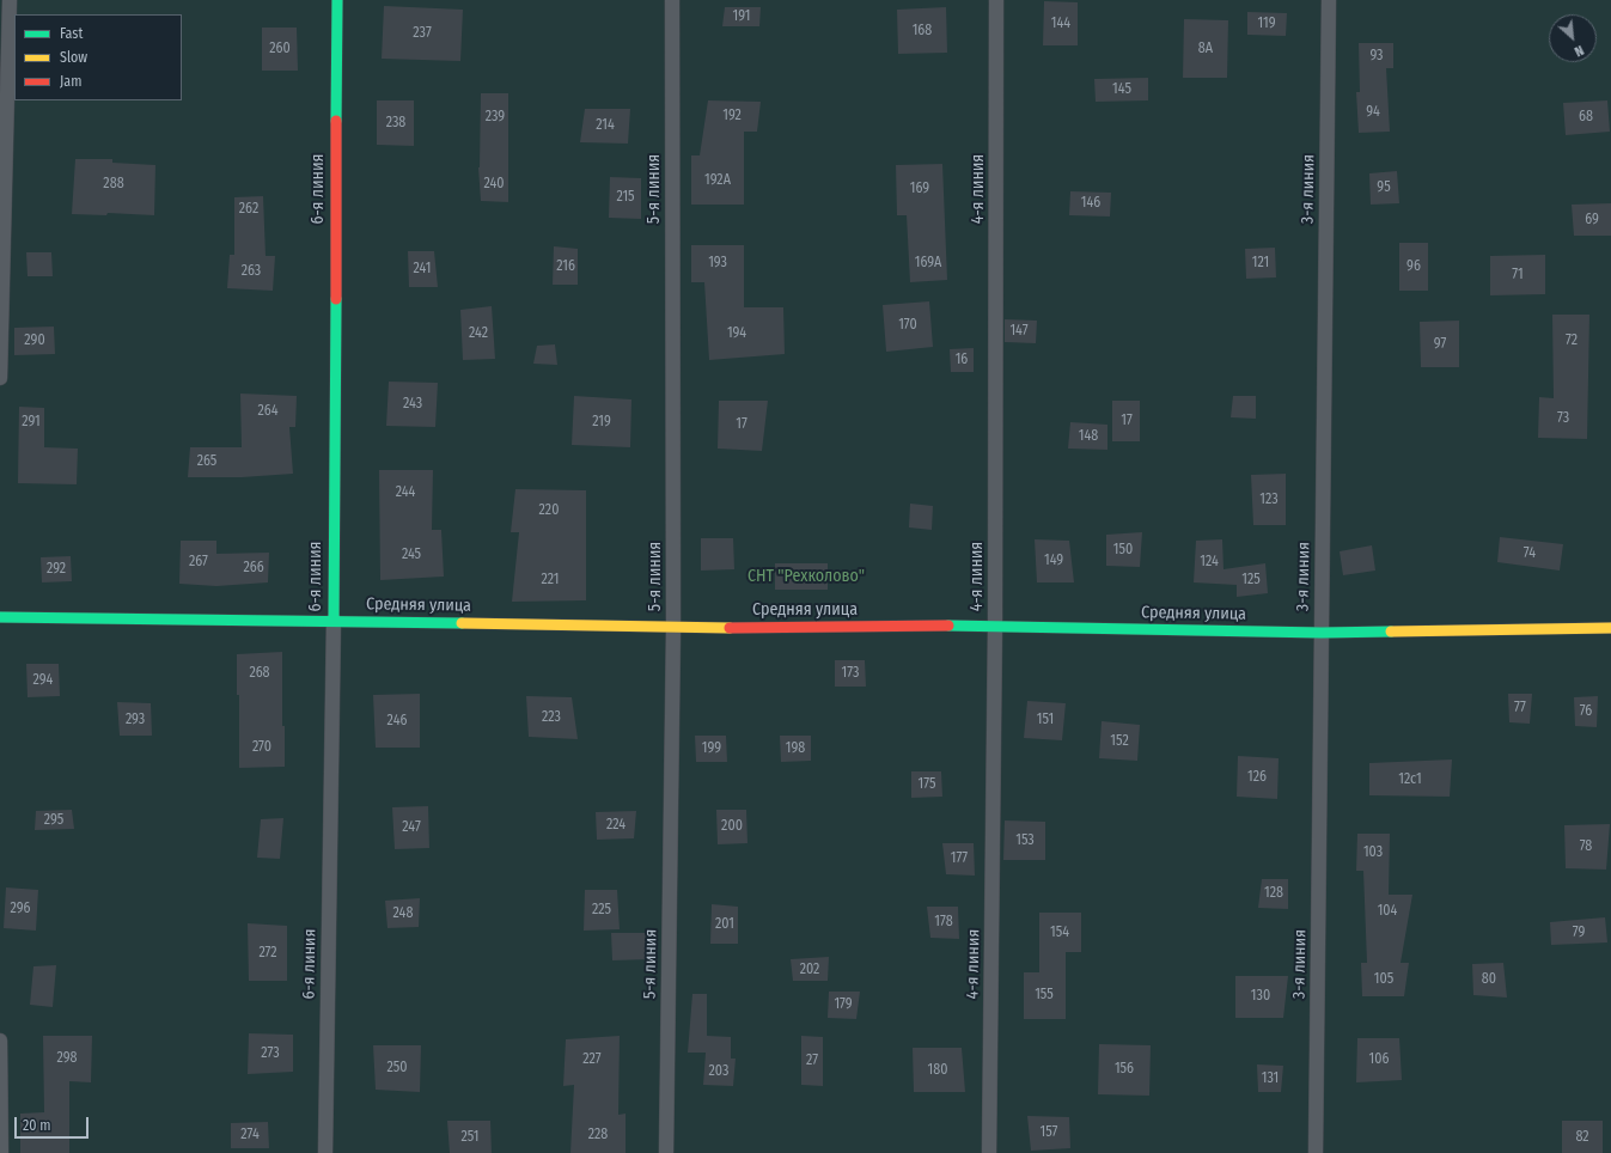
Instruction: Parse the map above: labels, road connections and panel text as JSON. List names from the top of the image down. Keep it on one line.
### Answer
{"streets":{"street":["6-я линия","Средняя улица"],"lane":["5-я линия","4-я линия","3-я линия"]},"crossings":[["6-я линия","Средняя улица"],["5-я линия","Средняя улица"],["4-я линия","Средняя улица"],["3-я линия","Средняя улица"]],"parks":["СНТ \"Рехколово\""],"house_numbers":["191","144","119","168","237","260","8А","93","145","94","192","239","68","238","214","192А","288","240","95","169","215","146","262","69","193","169А","121","216","96","241","263","71","170","147","242","194","290","72","97","16","243","264","73","17","291","219","17","148","265","244","123","220","150","74","245","149","267","124","266","292","221","125","268","173","294","77","76","223","293","151","246","152","270","199","198","126","12с1","175","295","224","200","247","153","78","103","177","128","296","225","104","248","178","201","154","79","272","202","105","80","155","130","179","273","298","227","106","27","250","156","180","203","131","157","274","228","251","82"],"legend":["Fast","Slow","Jam"],"scale_bar":"20 m","north":"bottom right"}
